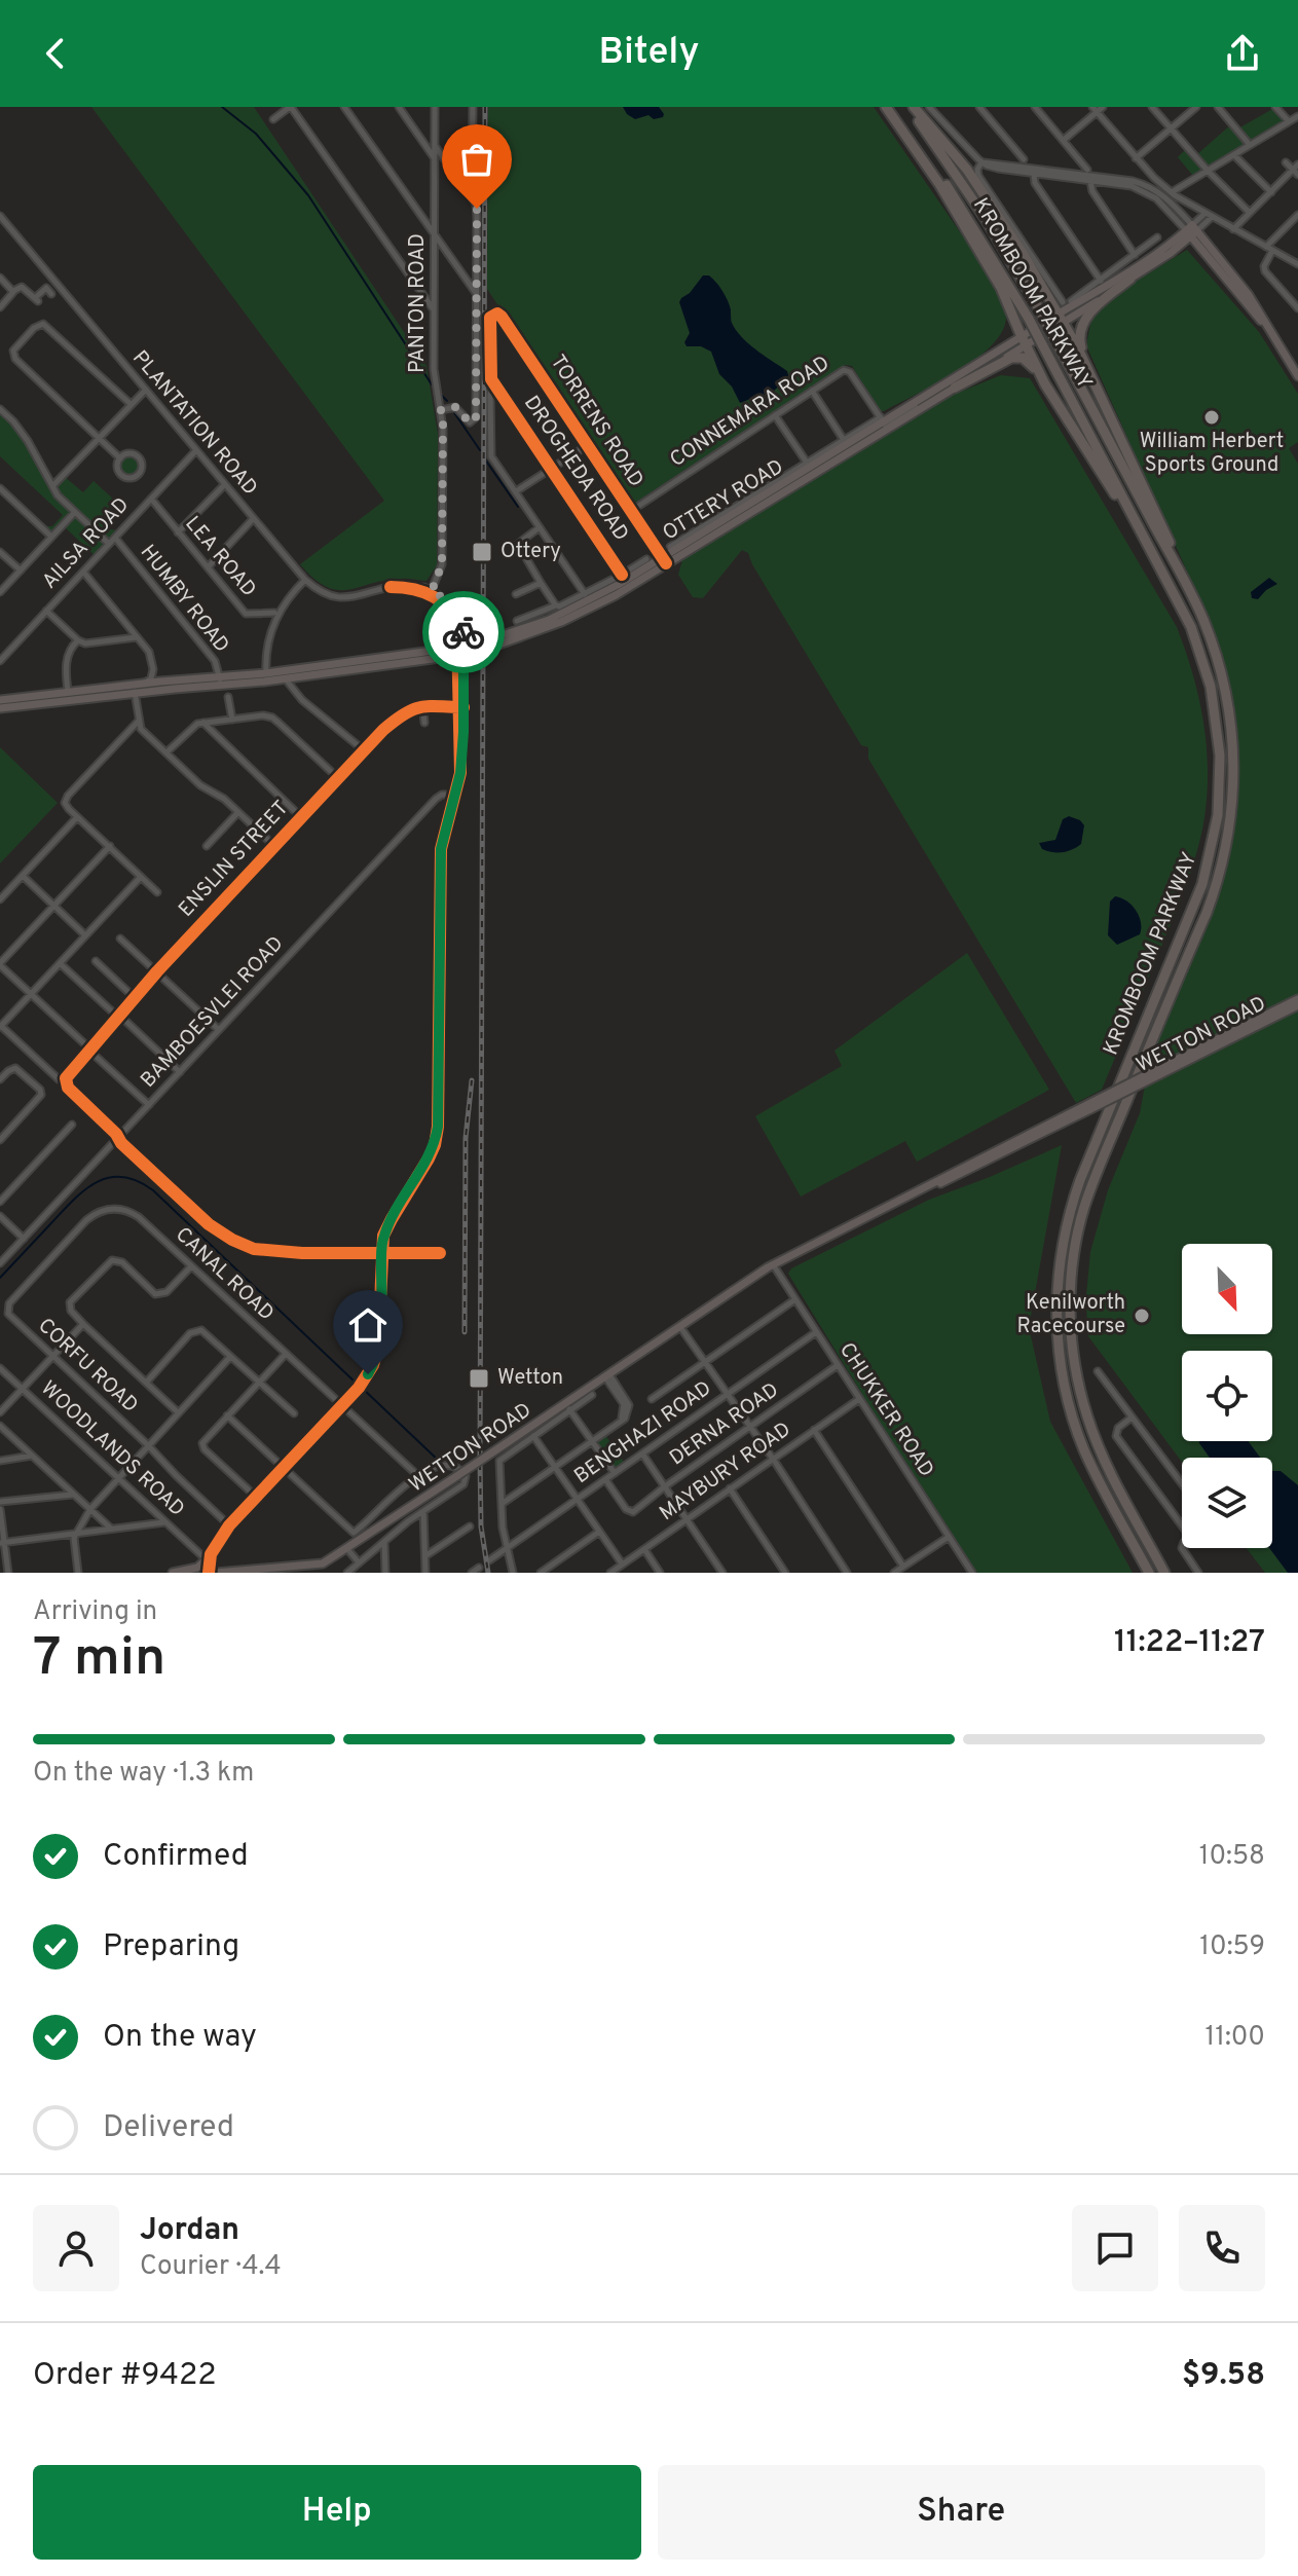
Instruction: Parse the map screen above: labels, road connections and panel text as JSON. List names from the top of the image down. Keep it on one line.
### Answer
{"streets":{"highway":["KROMBOOM PARKWAY"],"main road":["OTTERY ROAD","WETTON ROAD"],"street":["PANTON ROAD","CONNEMARA ROAD","TORRENS ROAD","PLANTATION ROAD","DROGHEDA ROAD","AILSA ROAD","LEA ROAD","HUMBY ROAD","ENSLIN STREET","BAMBOESVLEI ROAD","CANAL ROAD","CORFU ROAD","CHUKKER ROAD","DERNA ROAD","BENGHAZI ROAD","WOODLANDS ROAD","MAYBURY ROAD"]},"crossings":[["CONNEMARA ROAD","TORRENS ROAD"],["CONNEMARA ROAD","OTTERY ROAD"],["TORRENS ROAD","DROGHEDA ROAD"],["TORRENS ROAD","OTTERY ROAD"],["PLANTATION ROAD","AILSA ROAD"],["OTTERY ROAD","HUMBY ROAD"],["AILSA ROAD","LEA ROAD"],["AILSA ROAD","HUMBY ROAD"],["ENSLIN STREET","BAMBOESVLEI ROAD"],["WETTON ROAD","CHUKKER ROAD"],["CANAL ROAD","CORFU ROAD"],["CHUKKER ROAD","DERNA ROAD"],["CHUKKER ROAD","BENGHAZI ROAD"],["CHUKKER ROAD","MAYBURY ROAD"],["DERNA ROAD","BENGHAZI ROAD"]],"places":{"other":["William Herbert Sports Ground","Kenilworth Racecourse"],"transit":["Ottery","Wetton"]},"north":"bottom right","page":{"header":"Bitely","heading":["7 min","Arriving in","11:22–11:27"],"panel":["Jordan","Courier · 4.4","Order #9422","$9.58"],"bar":"On the way · 1.3 km","list":[["Confirmed","10:58"],["Preparing","10:59"],["On the way","11:00"],"Delivered"],"buttons":["Help","Share"]}}
